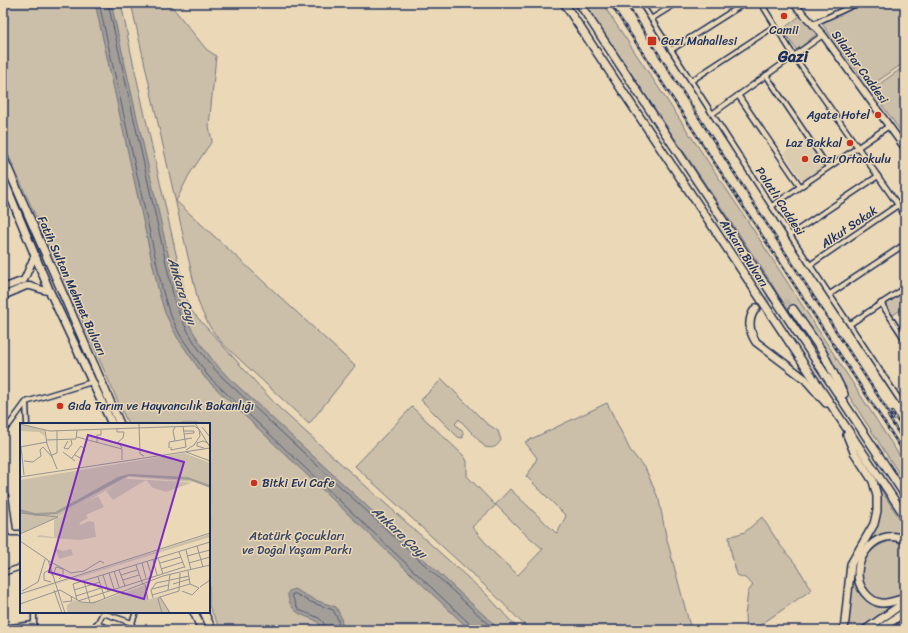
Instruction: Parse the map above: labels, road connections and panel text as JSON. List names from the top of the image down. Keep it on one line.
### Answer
{"streets":{"main road":["Silahtar Caddesi","Ankara Bulvarı","Fatih Sultan Mehmet Bulvarı"],"street":["Polatlı Caddesi","Alkut Sokak"]},"crossings":[["Polatlı Caddesi","Alkut Sokak"]],"districts":["Gazi"],"water":["Ankara Çayı"],"parks":["Atatürk Çocukları ve Doğal Yaşam Parkı"],"places":{"other":["Camii","Agate Hotel","Laz Bakkal","Gazi Ortaokulu","Gıda Tarım ve Hayvancılık Bakanlığı","Bitki Evi Cafe"],"transit":["Gazi Mahallesi"]}}
